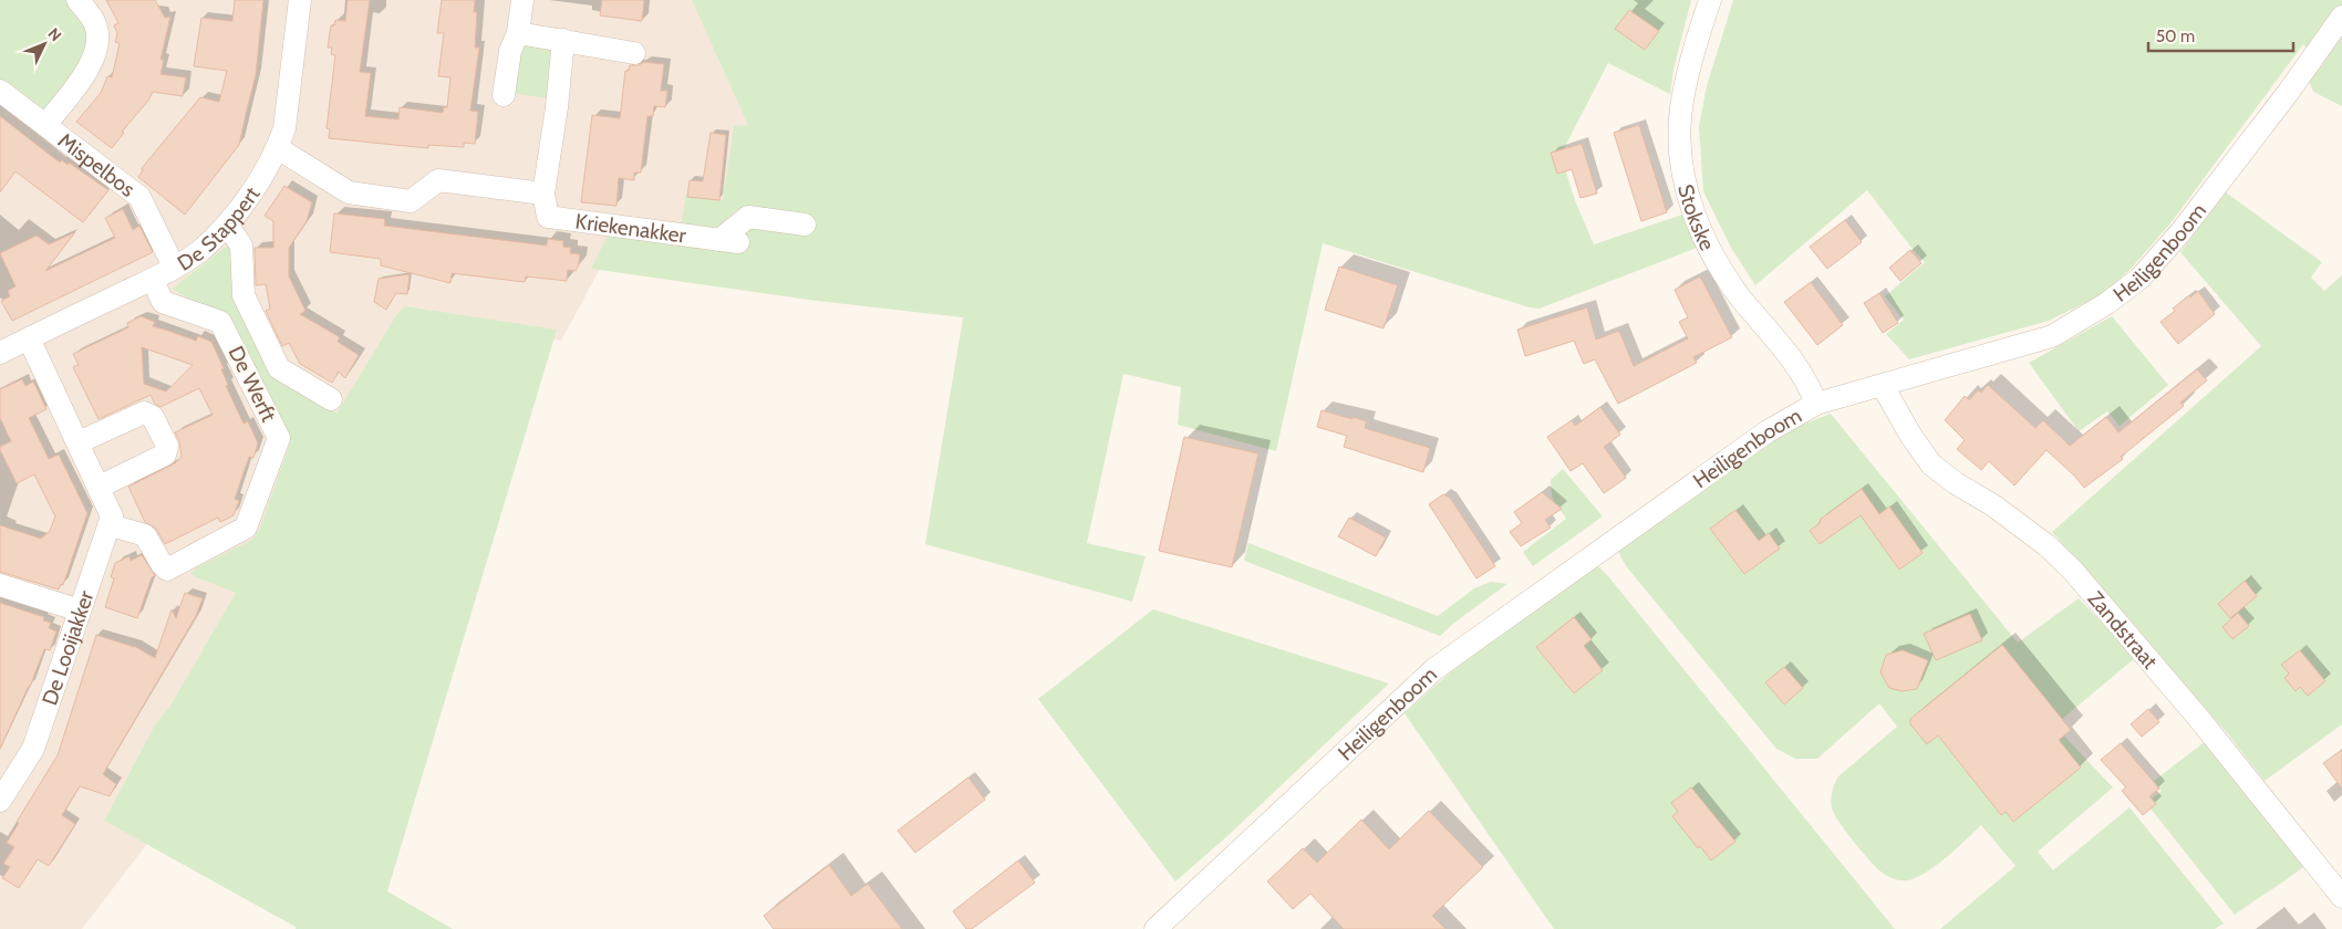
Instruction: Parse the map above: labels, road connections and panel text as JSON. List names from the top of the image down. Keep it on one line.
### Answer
{"streets":{"street":["Mispelbos","Stokske","De Stappert","Kriekenakker","Heiligenboom","De Werft","Zandstraat","De Looijakker"]},"crossings":[["Mispelbos","De Stappert"],["Stokske","Heiligenboom"],["De Stappert","De Werft"],["Heiligenboom","Zandstraat"],["De Werft","De Looijakker"]],"scale_bar":"50 m","north":"top right"}
